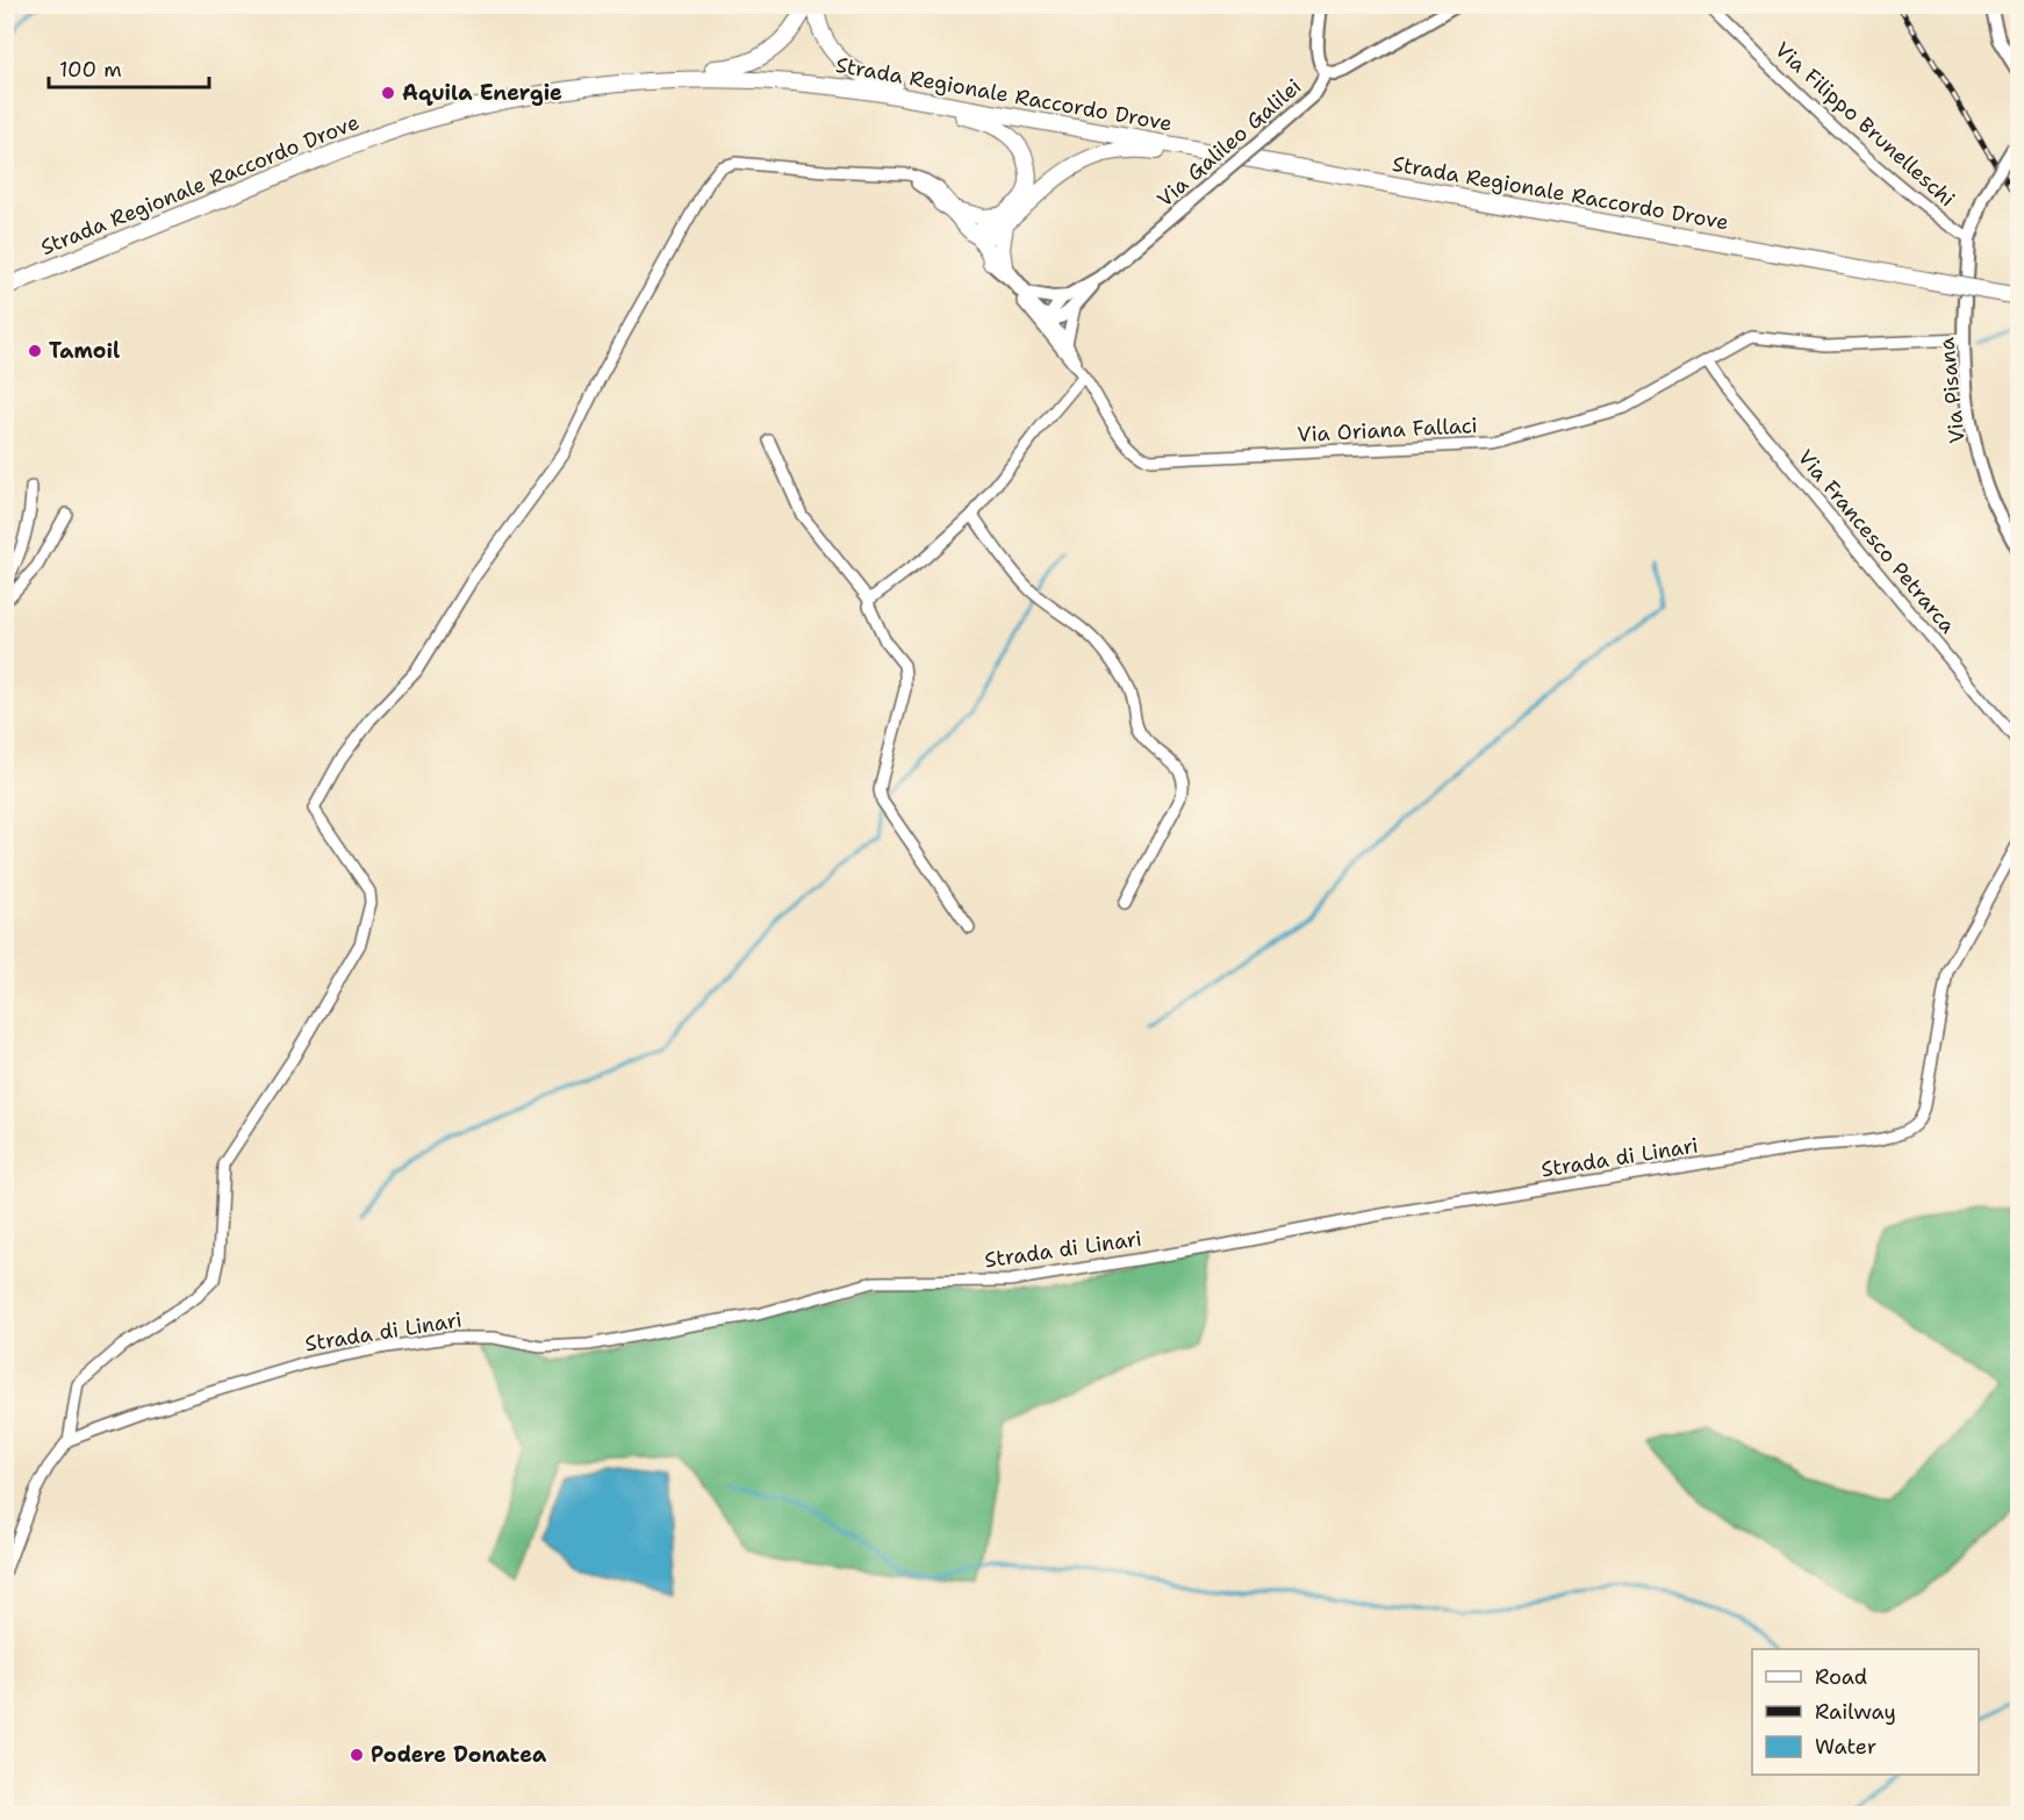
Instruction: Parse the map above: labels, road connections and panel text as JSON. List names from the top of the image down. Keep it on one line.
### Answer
{"streets":{"main road":["Strada Regionale Raccordo Drove"],"street":["Via Filippo Brunelleschi","Via Galileo Galilei","Via Pisana","Via Oriana Fallaci","Via Francesco Petrarca","Strada di Linari"]},"crossings":[["Via Pisana","Via Oriana Fallaci"],["Via Oriana Fallaci","Via Francesco Petrarca"]],"places":["Aquila Energie","Tamoil","Podere Donatea"],"legend":["Road","Railway","Water"],"scale_bar":"100 m"}
